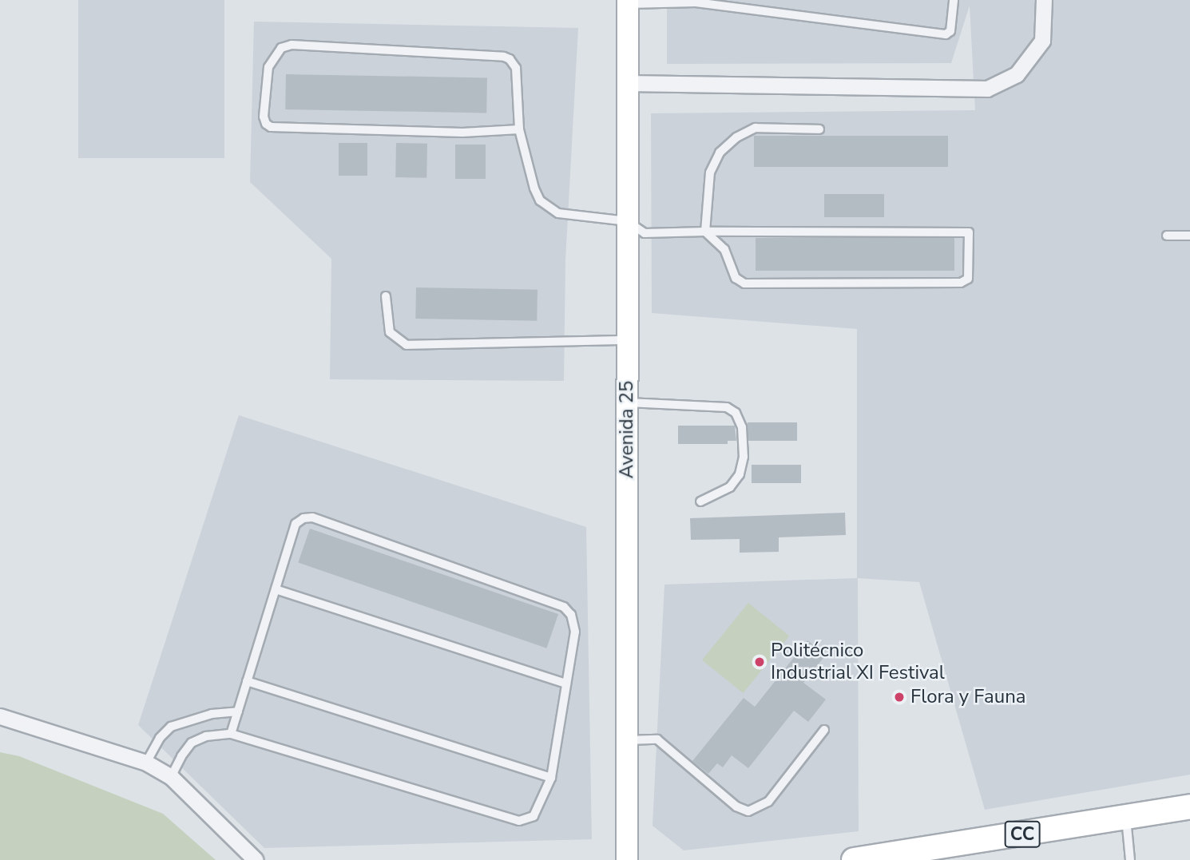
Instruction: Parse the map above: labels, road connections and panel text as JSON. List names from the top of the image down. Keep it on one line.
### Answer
{"streets":{"main road":["CC"],"street":["Avenida 25"]},"places":["Politécnico Industrial XI Festival","Flora y Fauna"]}
